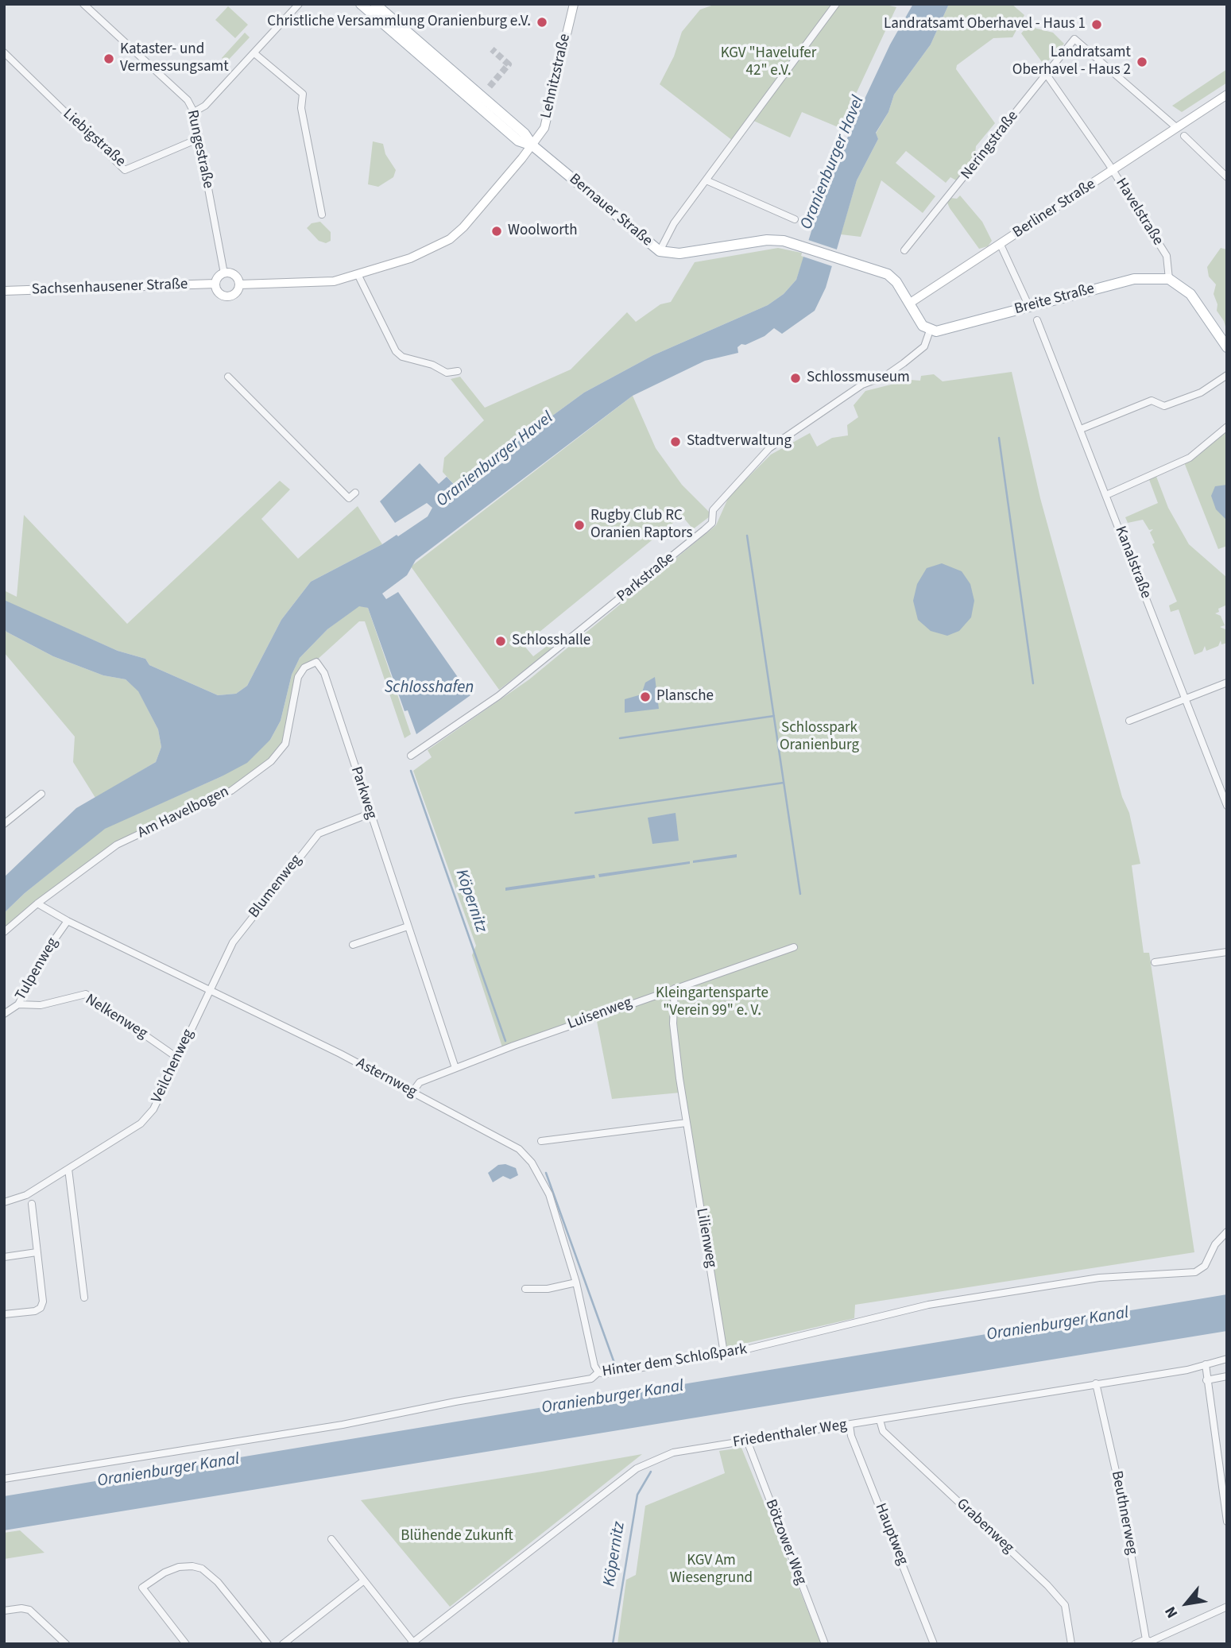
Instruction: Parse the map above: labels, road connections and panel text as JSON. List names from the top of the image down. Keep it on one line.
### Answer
{"streets":{"main road":["Lehnitzstraße","Berliner Straße","Bernauer Straße","Sachsenhausener Straße","Breite Straße"],"street":["Liebigstraße","Neringstraße","Rungestraße","Havelstraße","Kanalstraße","Parkstraße","Parkweg","Am Havelbogen","Blumenweg","Tulpenweg","Luisenweg","Nelkenweg","Veilchenweg","Asternweg","Lilienweg","Hinter dem Schloßpark","Friedenthaler Weg","Beuthnerweg","Grabenweg","Hauptweg","Bötzower Weg"]},"crossings":[["Lehnitzstraße","Bernauer Straße"],["Liebigstraße","Rungestraße"],["Neringstraße","Berliner Straße"],["Neringstraße","Havelstraße"],["Rungestraße","Sachsenhausener Straße"],["Berliner Straße","Bernauer Straße"],["Berliner Straße","Havelstraße"],["Bernauer Straße","Breite Straße"],["Bernauer Straße","Parkstraße"],["Havelstraße","Breite Straße"],["Breite Straße","Parkstraße"],["Parkweg","Am Havelbogen"],["Parkweg","Blumenweg"],["Parkweg","Luisenweg"],["Am Havelbogen","Asternweg"],["Blumenweg","Veilchenweg"],["Blumenweg","Asternweg"],["Tulpenweg","Nelkenweg"],["Tulpenweg","Asternweg"],["Luisenweg","Asternweg"],["Luisenweg","Lilienweg"],["Nelkenweg","Veilchenweg"],["Veilchenweg","Asternweg"],["Asternweg","Hinter dem Schloßpark"],["Lilienweg","Hinter dem Schloßpark"],["Friedenthaler Weg","Beuthnerweg"],["Friedenthaler Weg","Grabenweg"],["Friedenthaler Weg","Hauptweg"],["Friedenthaler Weg","Bötzower Weg"]],"water":["Oranienburger Havel","Schlosshafen","Köpernitz","Oranienburger Kanal"],"parks":["KGV \"Havelufer 42\" e.V.","Schlosspark Oranienburg","Kleingartensparte \"Verein 99\" e. V.","Blühende Zukunft","KGV Am Wiesengrund"],"places":["Christliche Versammlung Oranienburg e.V.","Landratsamt Oberhavel - Haus 1","Kataster- und Vermessungsamt","Landratsamt Oberhavel - Haus 2","Woolworth","Schlossmuseum","Stadtverwaltung","Rugby Club RC Oranien Raptors","Schlosshalle","Plansche"],"north":"bottom left"}
